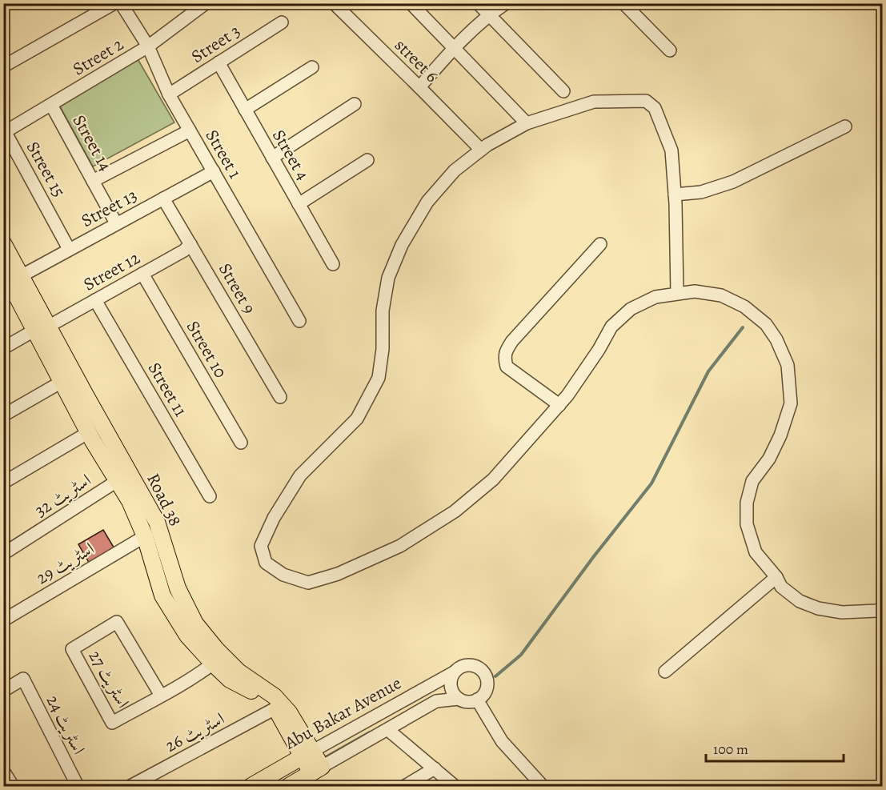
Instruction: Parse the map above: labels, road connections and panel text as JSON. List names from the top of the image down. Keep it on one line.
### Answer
{"streets":{"main road":["Road 38","Abu Bakar Avenue"],"street":["Street 3","Street 2","street 6","Street 14","Street 1","Street 4","Street 15","Street 13","Street 12","Street 9","Street 10","Street 11","اسٹریٹ 32","اسٹریٹ 29","اسٹریٹ 27","اسٹریٹ 24","اسٹریٹ 26"]},"crossings":[["Street 3","Street 1"],["Street 3","Street 4"],["Street 2","Street 14"],["Street 2","Street 1"],["Street 2","Street 15"],["Street 14","Street 13"],["Street 1","Street 13"],["Street 15","Street 13"],["Street 13","Street 9"],["Street 13","Road 38"],["Street 12","Street 9"],["Street 12","Street 10"],["Street 12","Street 11"],["Street 12","Road 38"],["اسٹریٹ 32","Road 38"],["Road 38","اسٹریٹ 29"],["Road 38","اسٹریٹ 27"],["Road 38","Abu Bakar Avenue"],["Road 38","اسٹریٹ 26"]],"scale_bar":"100 m"}
